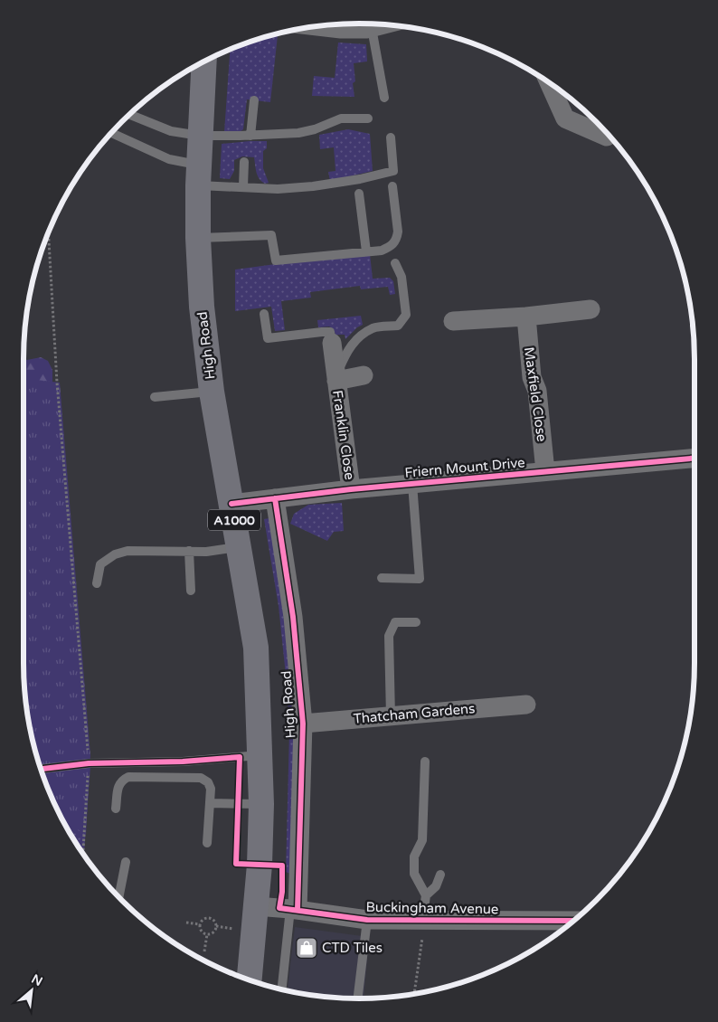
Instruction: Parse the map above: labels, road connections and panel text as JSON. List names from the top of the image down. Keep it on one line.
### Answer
{"streets":{"main road":["High Road","A1000"],"street":["Maxfield Close","Franklin Close","Friern Mount Drive","Thatcham Gardens","Buckingham Avenue"]},"crossings":[["High Road","Friern Mount Drive"],["High Road","Thatcham Gardens"],["High Road","Buckingham Avenue"],["Maxfield Close","Friern Mount Drive"],["Franklin Close","Friern Mount Drive"]],"places":{"shop":["CTD Tiles"]},"north":"top right"}
